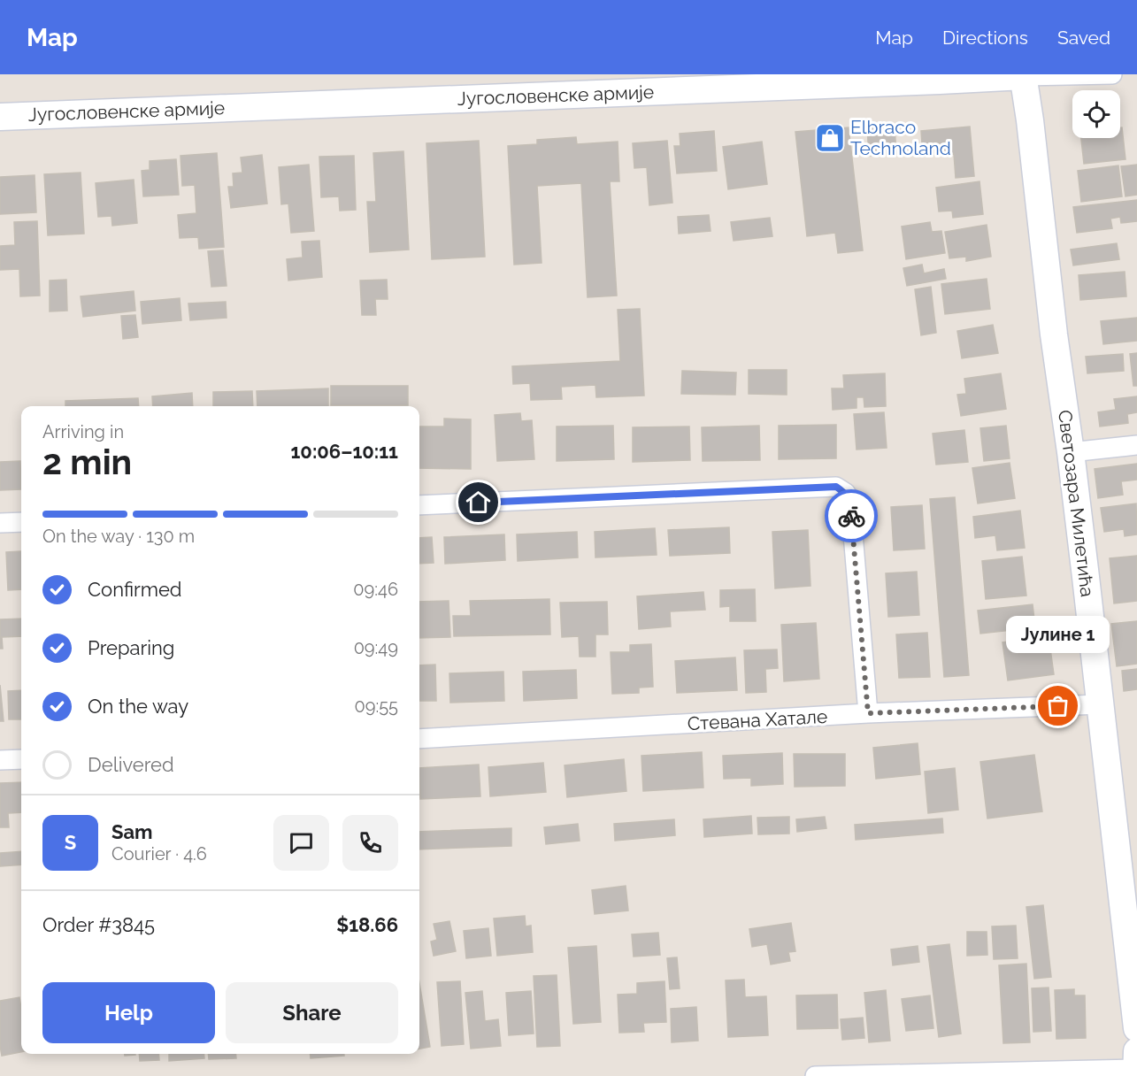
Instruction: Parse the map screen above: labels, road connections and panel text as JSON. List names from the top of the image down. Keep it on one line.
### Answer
{"streets":{"street":["Југословенске армије","Светозара Милетића","Стевана Хатале"]},"crossings":[["Југословенске армије","Светозара Милетића"],["Светозара Милетића","Стевана Хатале"]],"places":{"shop":["Elbraco Technoland"],"other":["Јулине 1"]},"page":{"header":"Map","nav":["Map","Directions","Saved"],"heading":["2 min","Arriving in","10:06–10:11"],"panel":["Sam","Courier · 4.6","Order #3845","$18.66"],"bar":"On the way · 130 m","list":[["Confirmed","09:46"],["Preparing","09:49"],["On the way","09:55"],"Delivered"],"bubble":"Јулине 1","round":"S","buttons":["Help","Share"]}}
